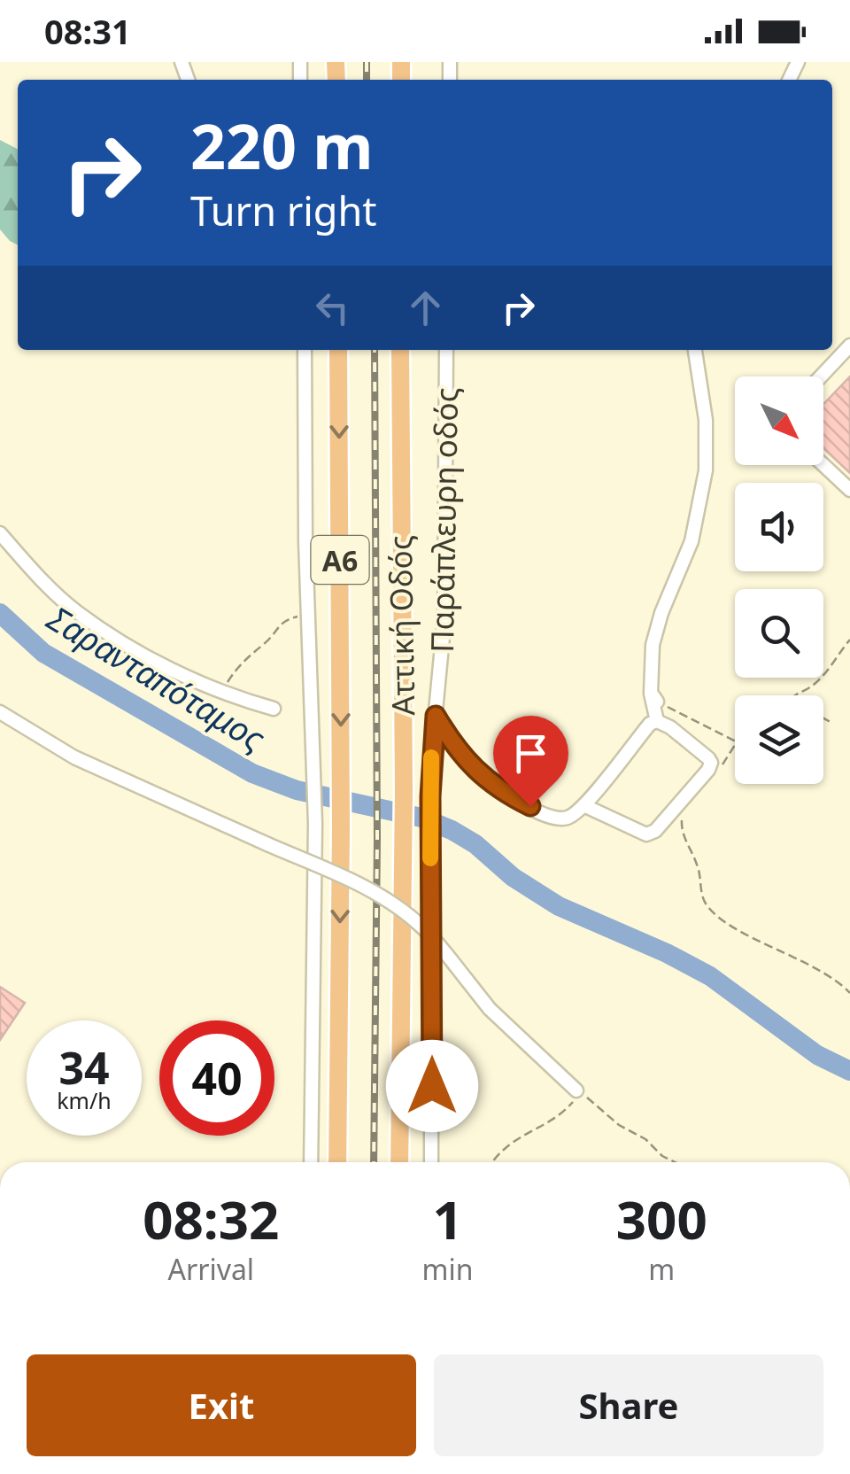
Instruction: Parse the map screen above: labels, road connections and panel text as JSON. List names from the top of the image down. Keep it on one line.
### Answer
{"streets":{"highway":["Α6","Αττική Οδός"],"street":["Παράπλευρη οδός"]},"water":["Σαρανταπόταμος"],"north":"bottom right","page":{"status":"08:31","turn":["220 m","Turn right"],"speed":"34 km/h","limit":"40","eta":["08:32","Arrival","1","min","300","m"],"buttons":["Exit","Share"]}}
